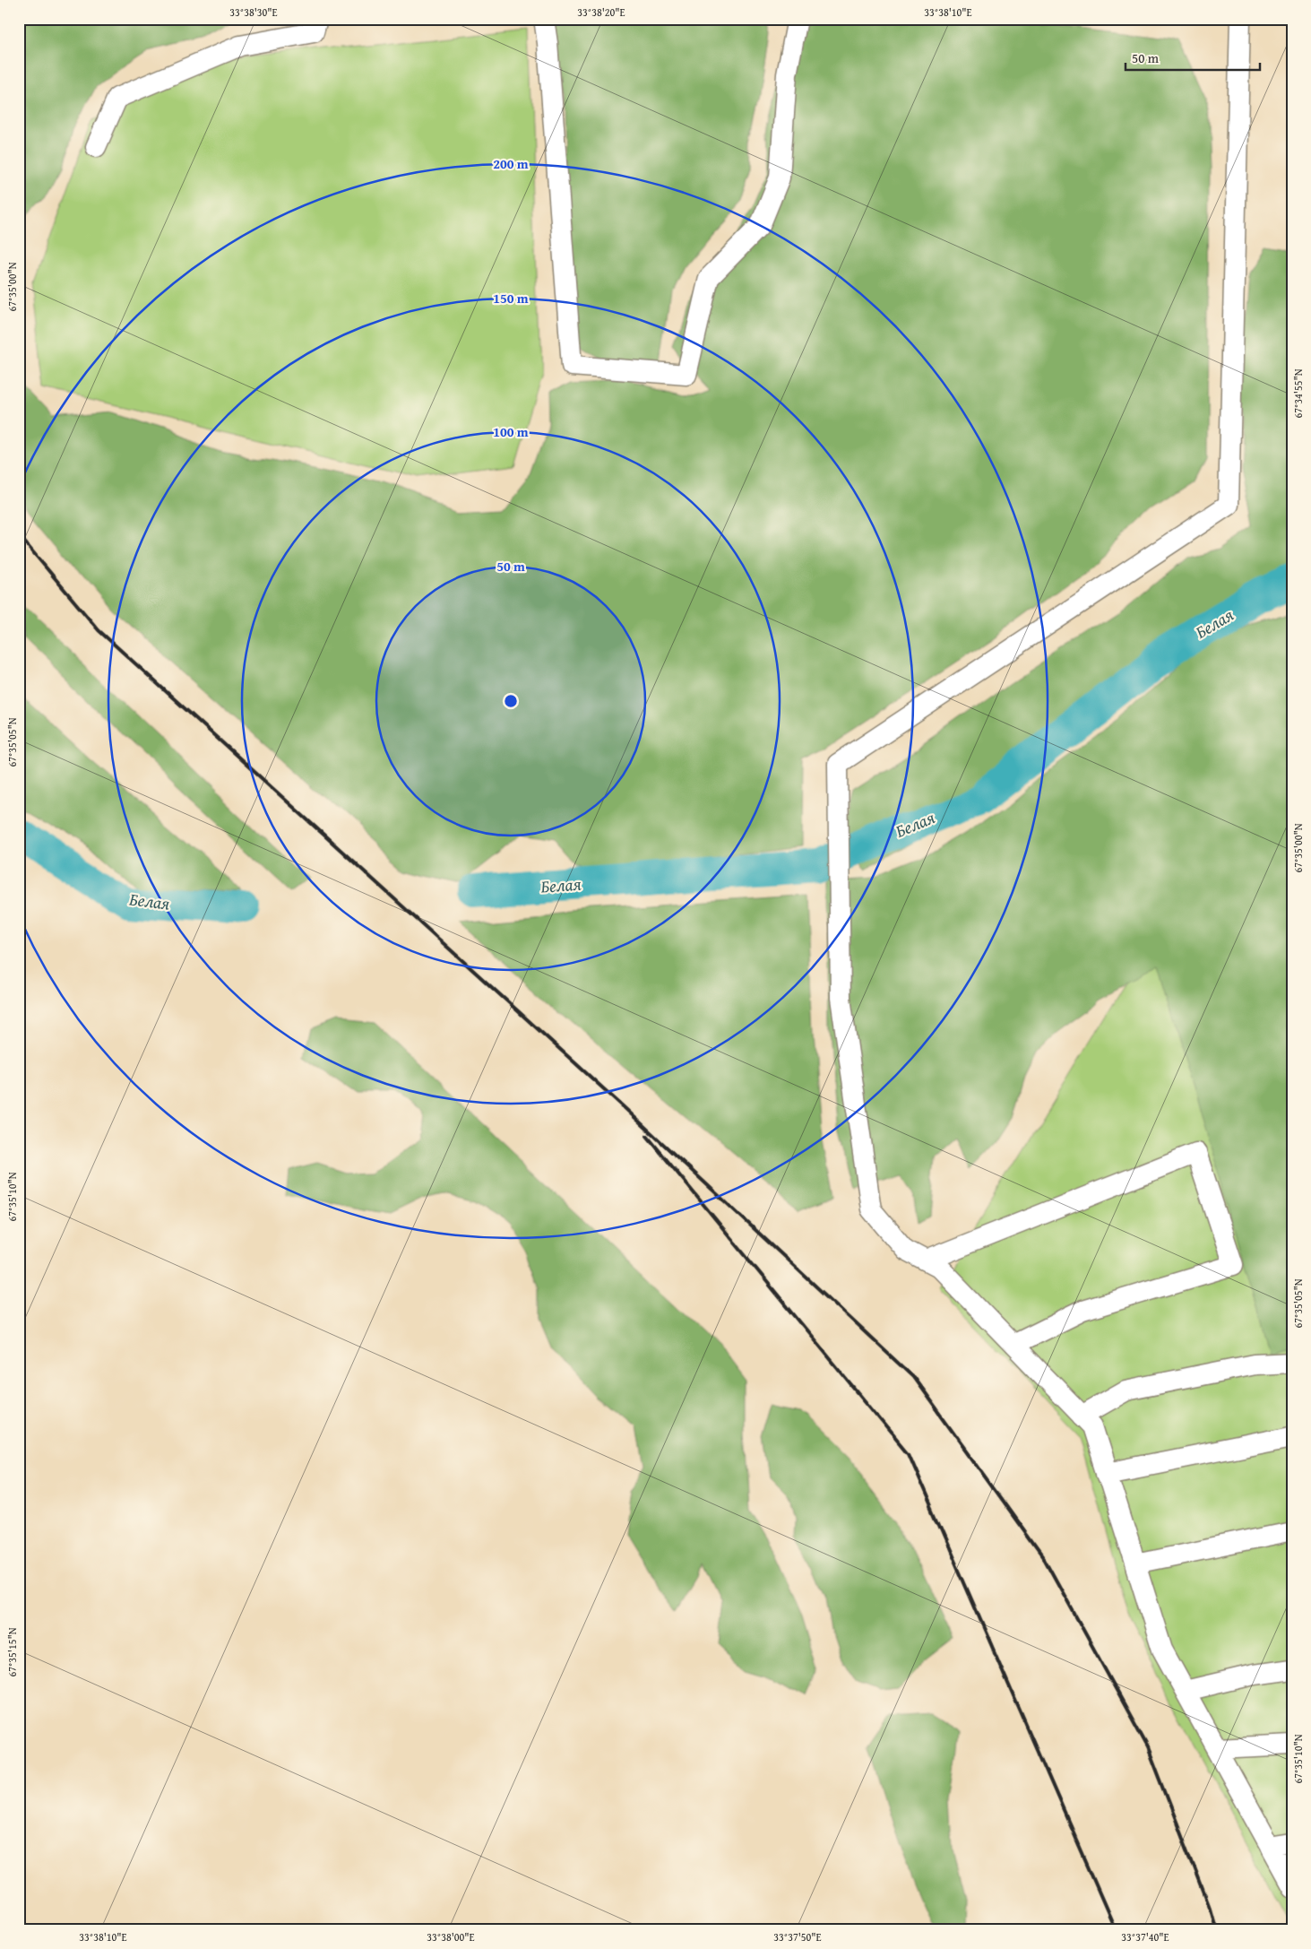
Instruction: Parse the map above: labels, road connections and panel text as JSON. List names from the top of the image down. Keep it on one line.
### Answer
{"water":["Белая"],"scale_bar":"50 m","coordinates":["33°38'30\"E","33°38'20\"E","33°38'10\"E","67°35'00\"N","67°34'55\"N","67°35'05\"N","67°35'10\"N","67°35'15\"N","33°38'00\"E","33°37'50\"E","33°37'40\"E"],"rings":["200 m","150 m","100 m","50 m"]}
